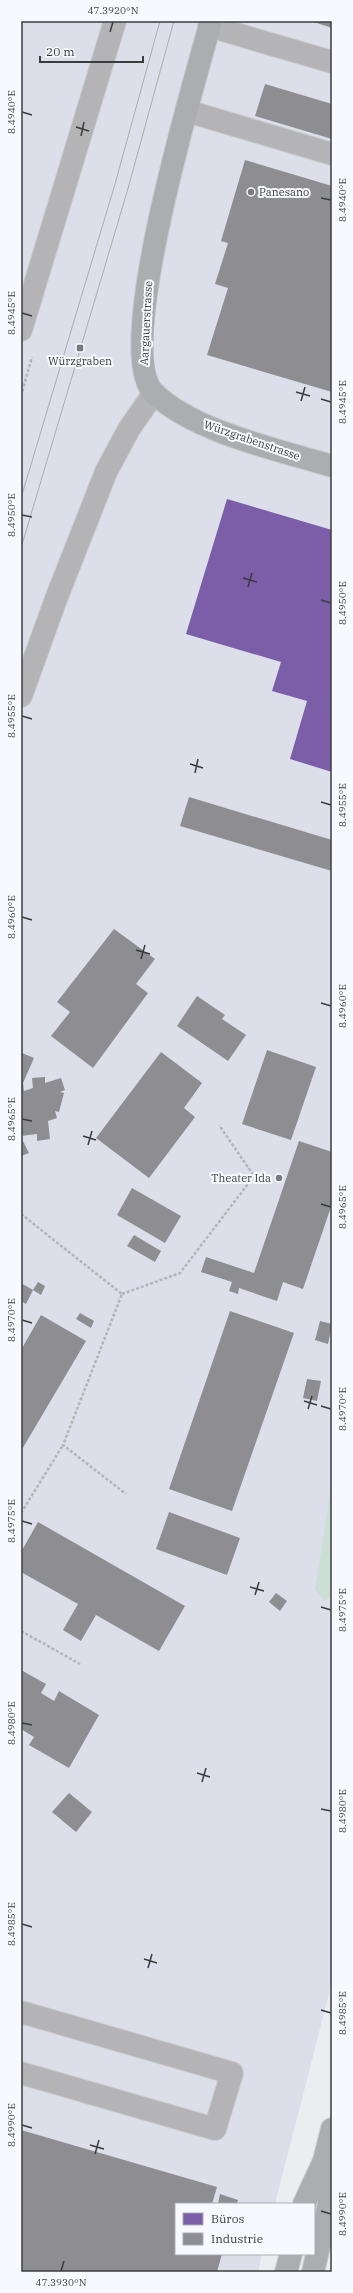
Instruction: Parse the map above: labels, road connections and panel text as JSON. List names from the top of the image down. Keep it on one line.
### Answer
{"streets":{"main road":["Aargauerstrasse","Würzgrabenstrasse"]},"crossings":[["Aargauerstrasse","Würzgrabenstrasse"]],"places":{"other":["Panesano","Theater Ida"],"transit":["Würzgraben"]},"legend":["Büros","Industrie"],"scale_bar":"20 m","coordinates":["47.3920°N","8.4940°E","8.4945°E","8.4950°E","8.4955°E","8.4960°E","8.4965°E","8.4970°E","8.4975°E","8.4980°E","8.4985°E","8.4990°E","47.3930°N"]}
